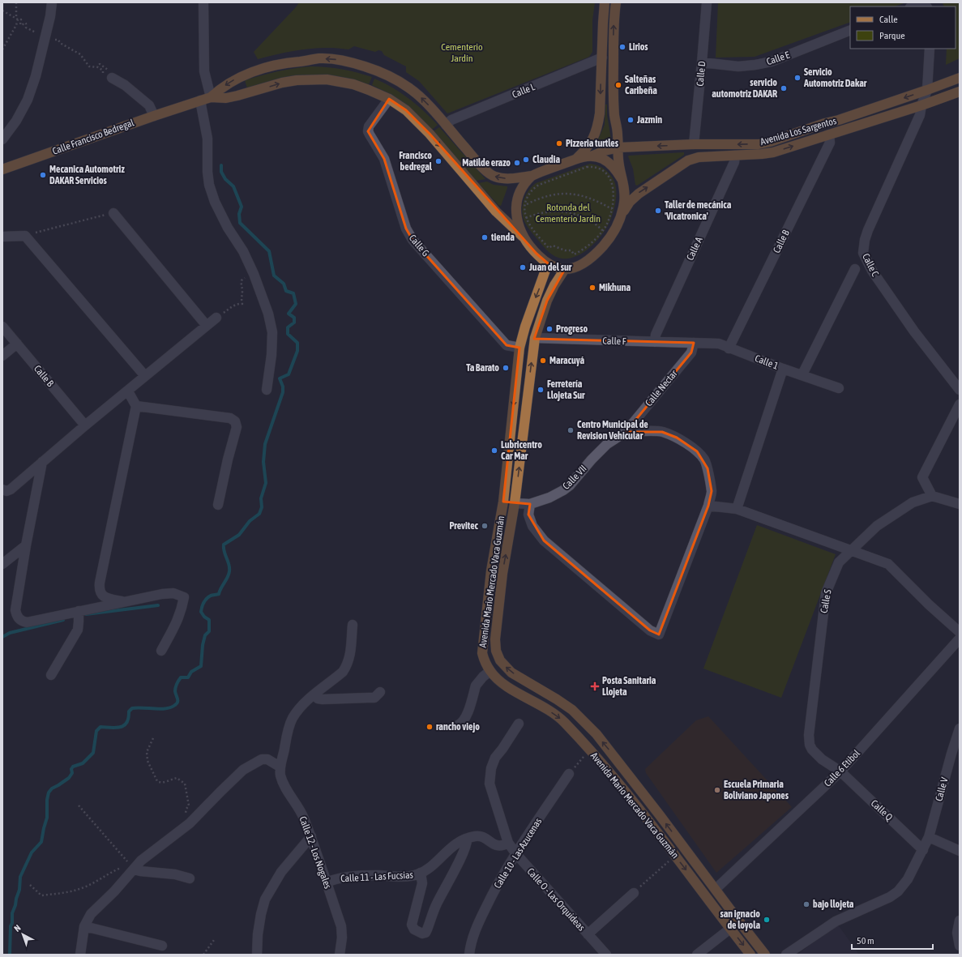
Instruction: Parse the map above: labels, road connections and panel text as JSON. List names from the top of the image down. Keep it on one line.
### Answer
{"streets":{"main road":["Avenida Los Sargentos","Calle Francisco Bedregal","Avenida Mario Mercado Vaca Guzmán"],"street":["Calle E","Calle D","Calle L","Calle B","Calle G","Calle A","Calle C","Calle F","Calle 1","Calle Nectar","Calle VII","Calle S","Calle 6 Etibol","Calle V","Calle Q","Calle 12 - Los Nogales","Calle 10 - Las Azucenas","Calle 11 - Las Fucsias","Calle O - Las Orquideas"]},"crossings":[["Calle E","Calle D"],["Calle D","Avenida Los Sargentos"],["Avenida Los Sargentos","Calle B"],["Avenida Los Sargentos","Calle A"],["Avenida Los Sargentos","Calle C"],["Calle B","Calle 1"],["Calle G","Avenida Mario Mercado Vaca Guzmán"],["Calle A","Calle F"],["Calle C","Calle 1"],["Calle F","Calle 1"],["Calle F","Calle Nectar"],["Calle F","Avenida Mario Mercado Vaca Guzmán"],["Calle 1","Calle Nectar"],["Calle Nectar","Calle VII"],["Calle VII","Avenida Mario Mercado Vaca Guzmán"],["Avenida Mario Mercado Vaca Guzmán","Calle 6 Etibol"],["Calle S","Calle 6 Etibol"],["Calle S","Calle Q"],["Calle 6 Etibol","Calle Q"],["Calle V","Calle Q"],["Calle 12 - Los Nogales","Calle 11 - Las Fucsias"],["Calle 10 - Las Azucenas","Calle O - Las Orquideas"],["Calle 11 - Las Fucsias","Calle O - Las Orquideas"]],"parks":["Cementerio Jardín","Rotonda del Cementerio Jardín"],"places":{"other":["Lirios","Servicio Automotriz Dakar","Salteñas Caribeña","servicio automotriz DAKAR","Jazmin","Pizzeria turtles","Claudia","Francisco bedregal","Matilde erazo","Mecanica Automotriz DAKAR Servicios","Taller de mecánica 'Vicatronica'","tienda","Juan del sur","Mikhuna","Progreso","Maracuyá","Ta Barato","Ferretería Llojeta Sur","Centro Municipal de Revision Vehicular","Lubricentro Car Mar","Previtec","rancho viejo","Escuela Primaria Boliviano Japones","bajo llojeta","san ignacio de loyola"],"health":["Posta Sanitaria Llojeta"]},"legend":["Calle","Parque"],"scale_bar":"50 m","north":"top left"}
